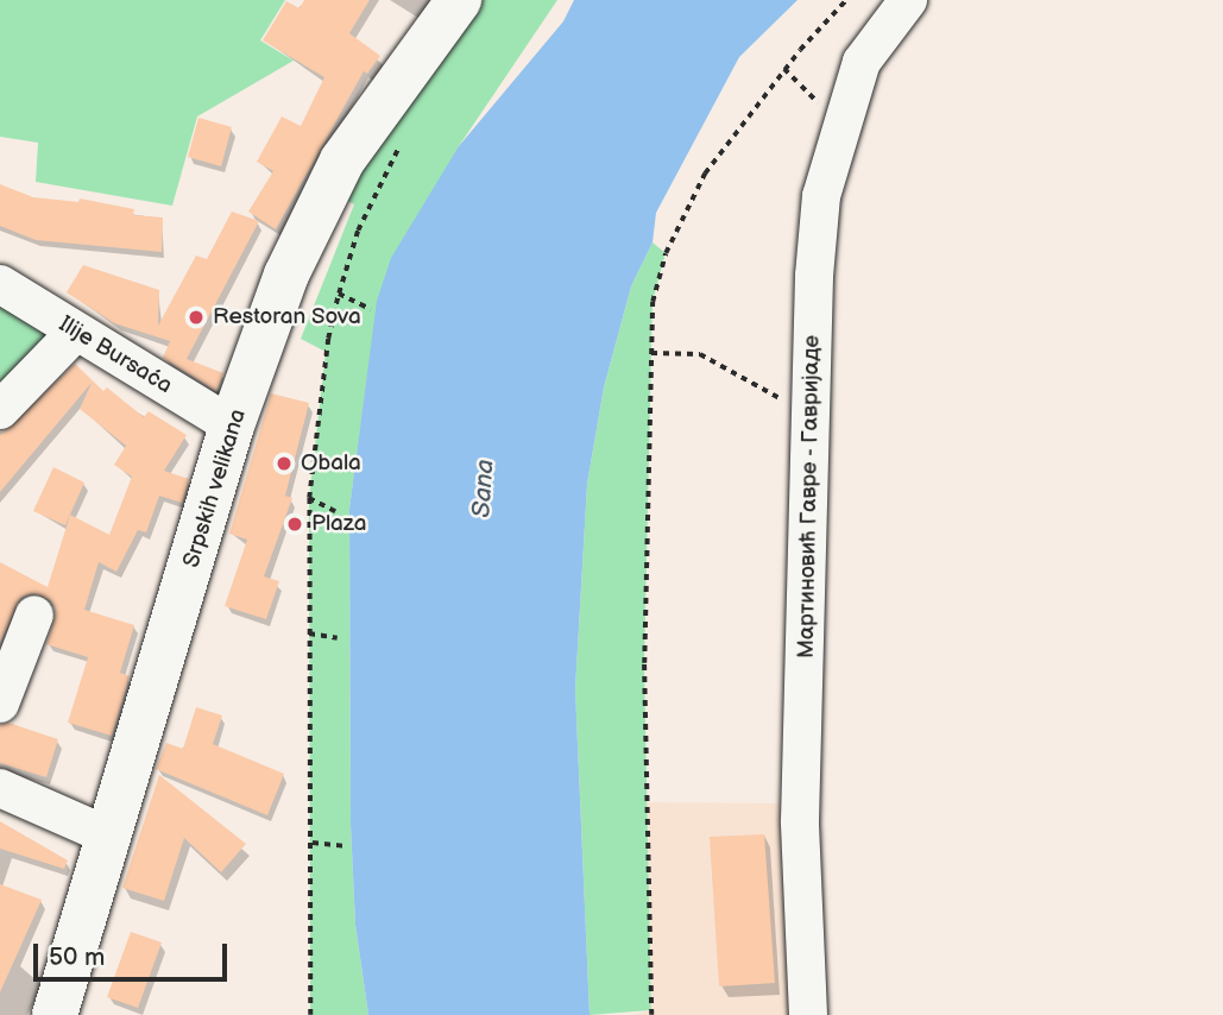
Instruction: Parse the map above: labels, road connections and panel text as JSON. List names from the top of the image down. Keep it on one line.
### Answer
{"streets":{"main road":["Srpskih velikana"],"street":["Ilije Bursaća","Мартиновић Гавре - Гавријаде"]},"crossings":[["Ilije Bursaća","Srpskih velikana"]],"water":["Sana"],"places":["Restoran Sova","Obala","Plaza"],"scale_bar":"50 m"}
